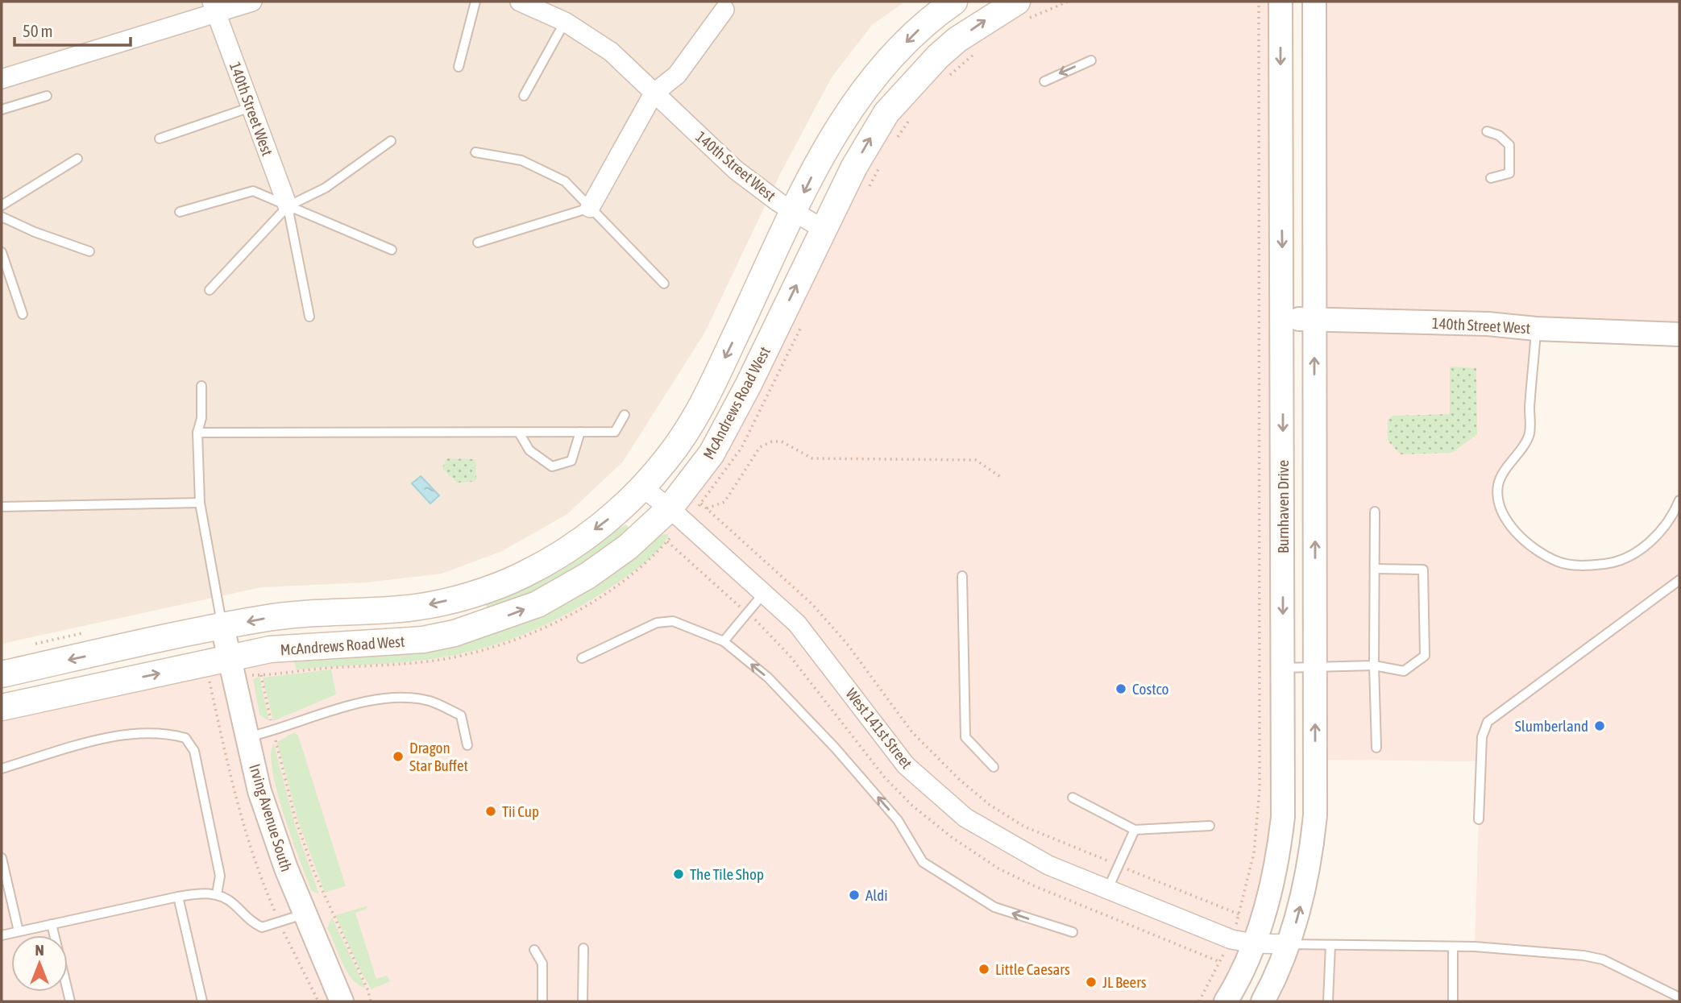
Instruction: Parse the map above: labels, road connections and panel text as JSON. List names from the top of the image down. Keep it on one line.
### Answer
{"streets":{"main road":["McAndrews Road West"],"street":["140th Street West","Burnhaven Drive","West 141st Street","Irving Avenue South"]},"crossings":[["140th Street West","McAndrews Road West"],["140th Street West","Burnhaven Drive"],["McAndrews Road West","West 141st Street"],["McAndrews Road West","Irving Avenue South"],["Burnhaven Drive","West 141st Street"]],"places":["Costco","Slumberland","Dragon Star Buffet","Tii Cup","The Tile Shop","Aldi","Little Caesars","JL Beers"],"scale_bar":"50 m","north":"top"}
